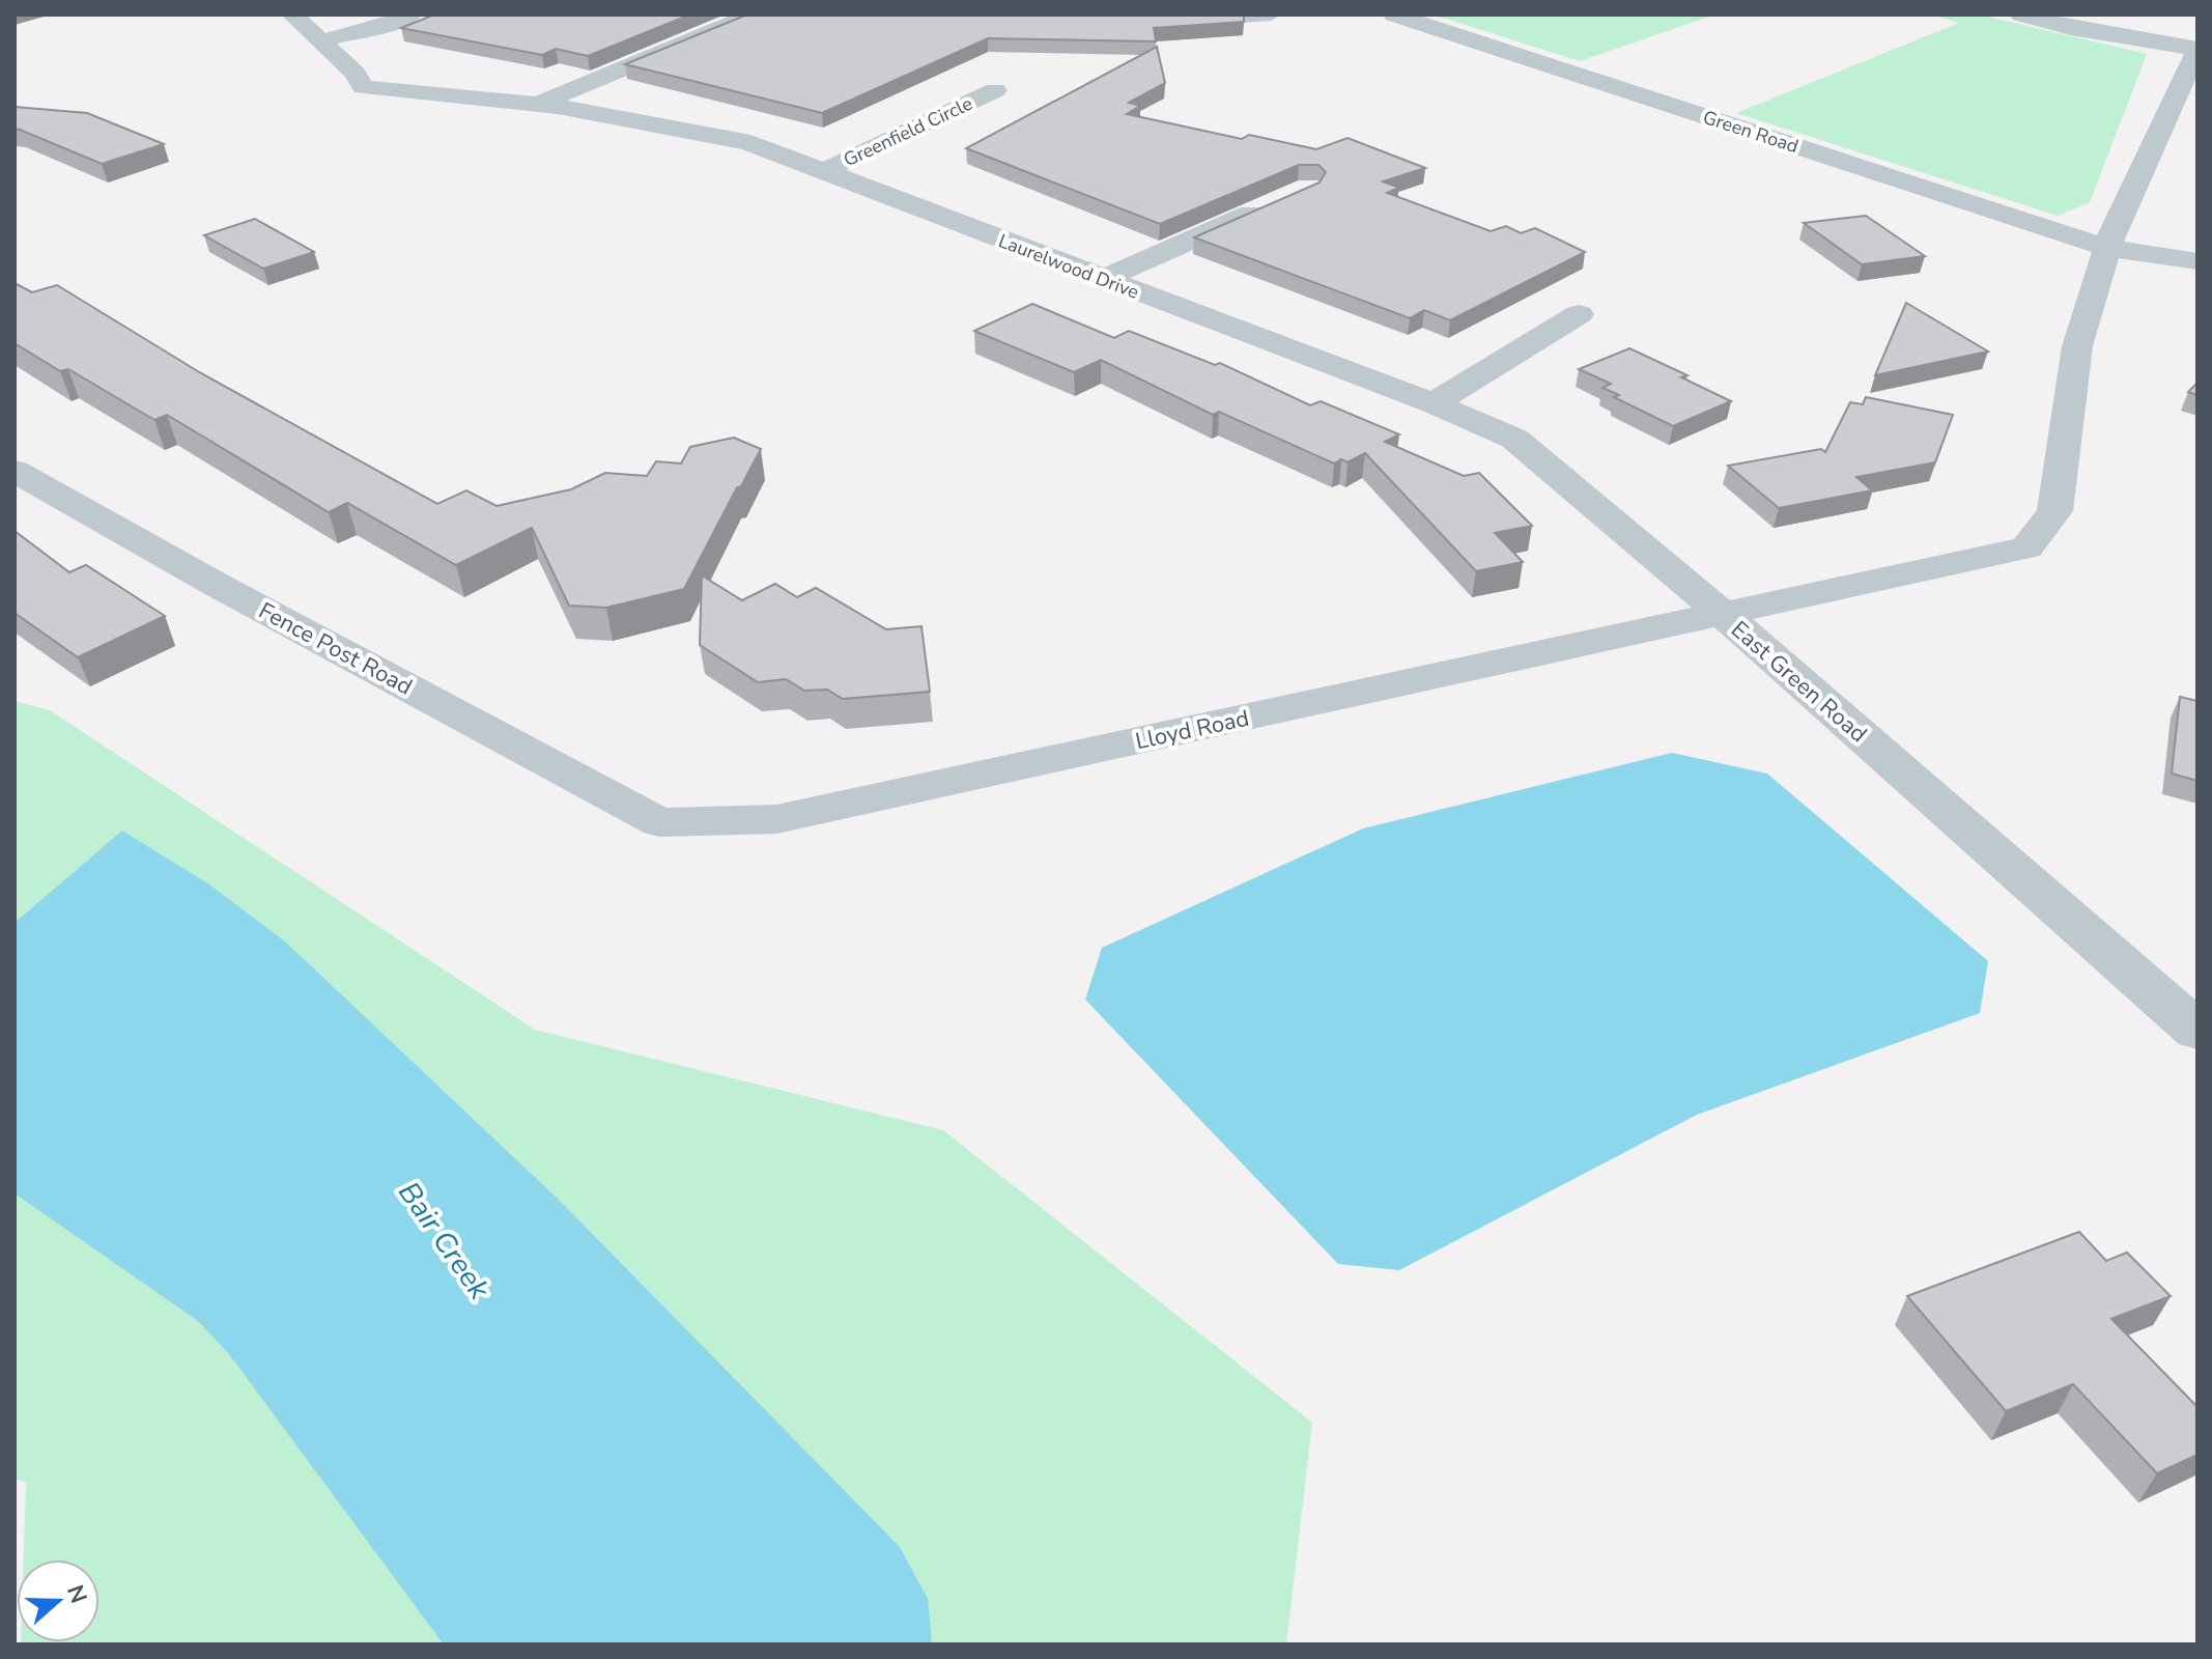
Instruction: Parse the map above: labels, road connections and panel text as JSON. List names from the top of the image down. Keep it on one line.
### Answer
{"streets":{"street":["Greenfield Circle","Green Road","Laurelwood Drive","Fence Post Road","East Green Road","Lloyd Road"]},"crossings":[["Greenfield Circle","Laurelwood Drive"],["Green Road","East Green Road"],["Laurelwood Drive","East Green Road"],["Laurelwood Drive","Lloyd Road"],["Fence Post Road","Lloyd Road"],["East Green Road","Lloyd Road"]],"water":["Bair Creek"],"north":"right"}
